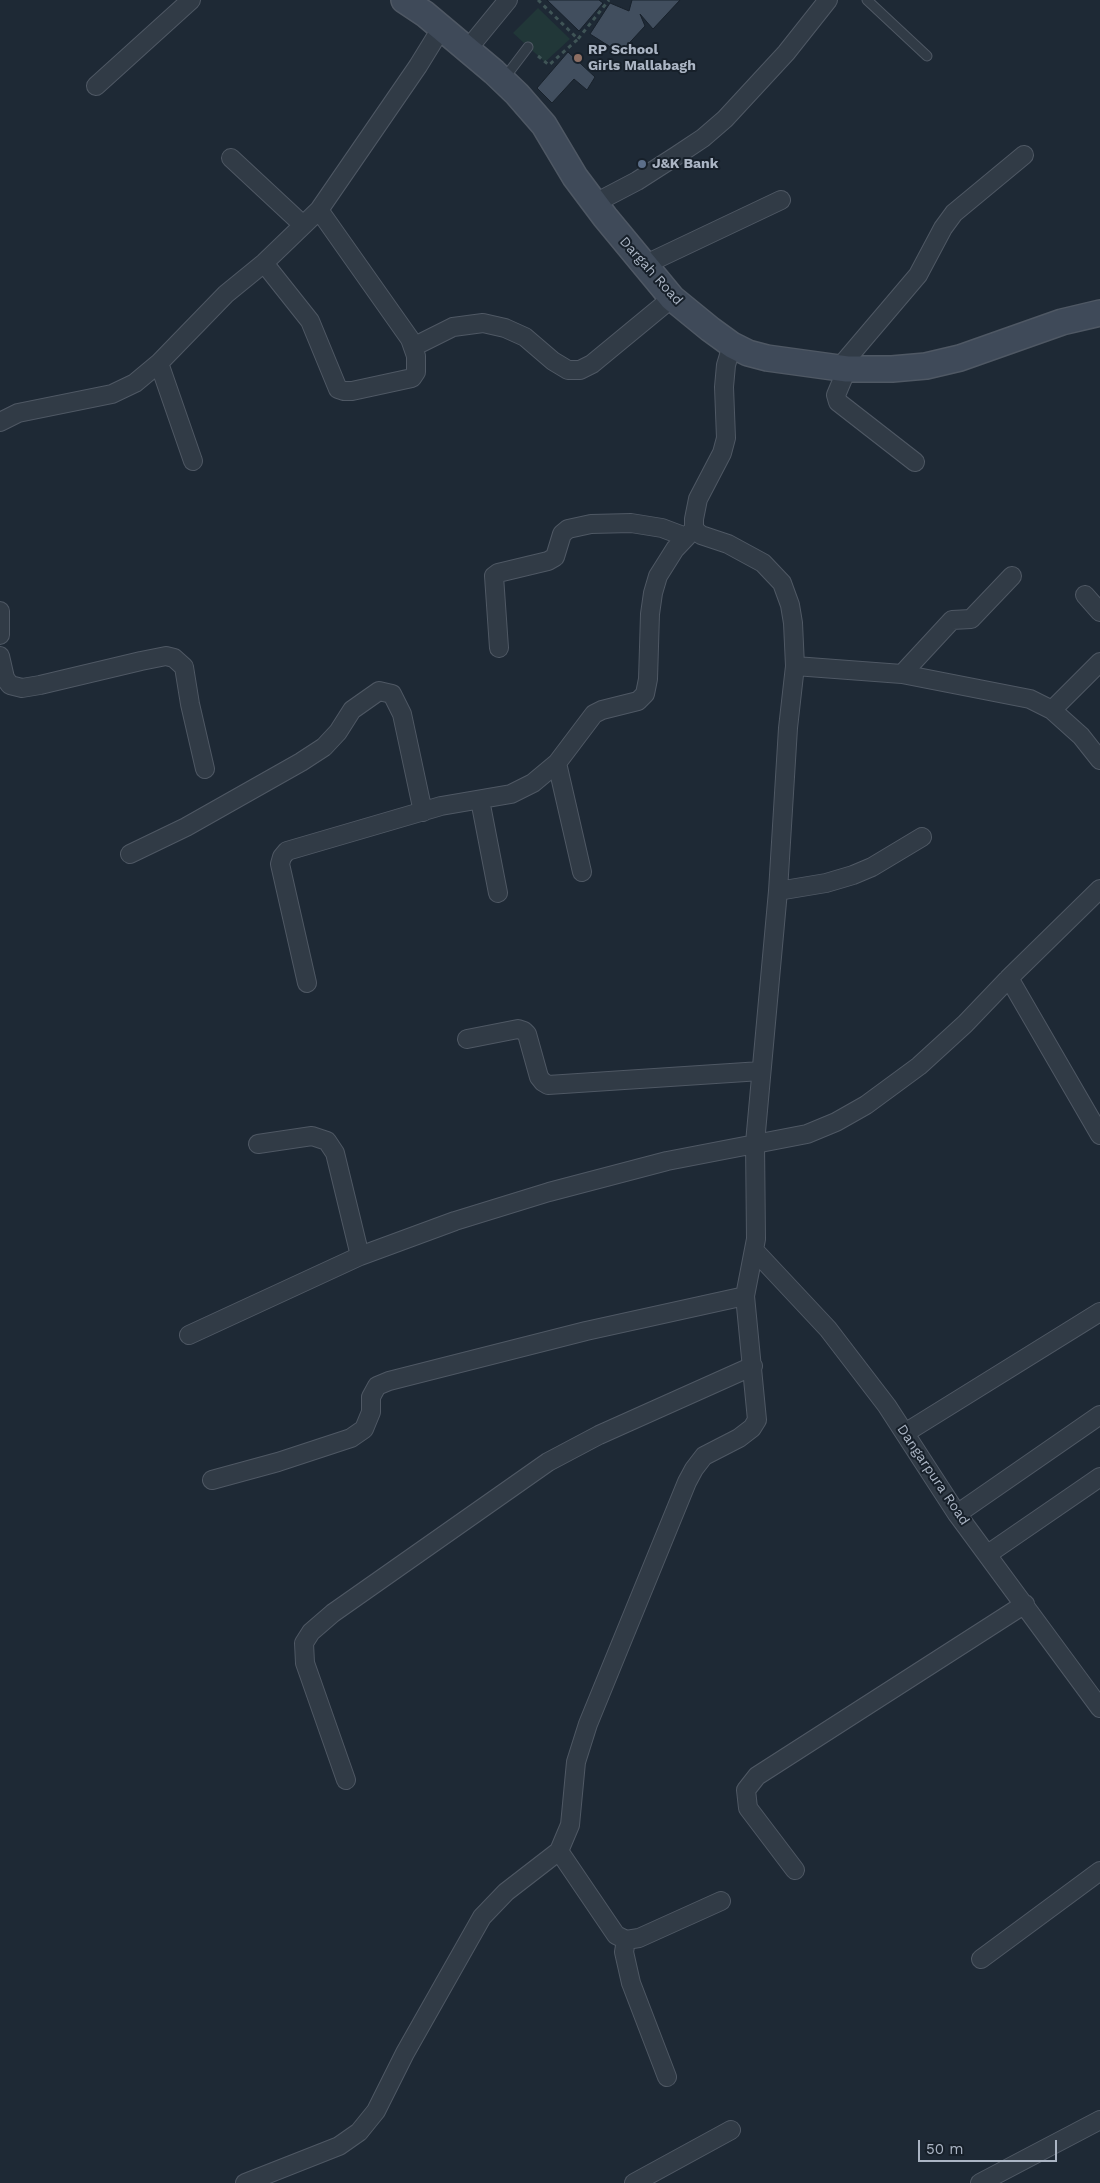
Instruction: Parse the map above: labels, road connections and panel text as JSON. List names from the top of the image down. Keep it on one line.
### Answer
{"streets":{"street":["Dargah Road","Dangarpura Road"]},"places":["RP School Girls Mallabagh","J&K Bank"],"scale_bar":"50 m"}
